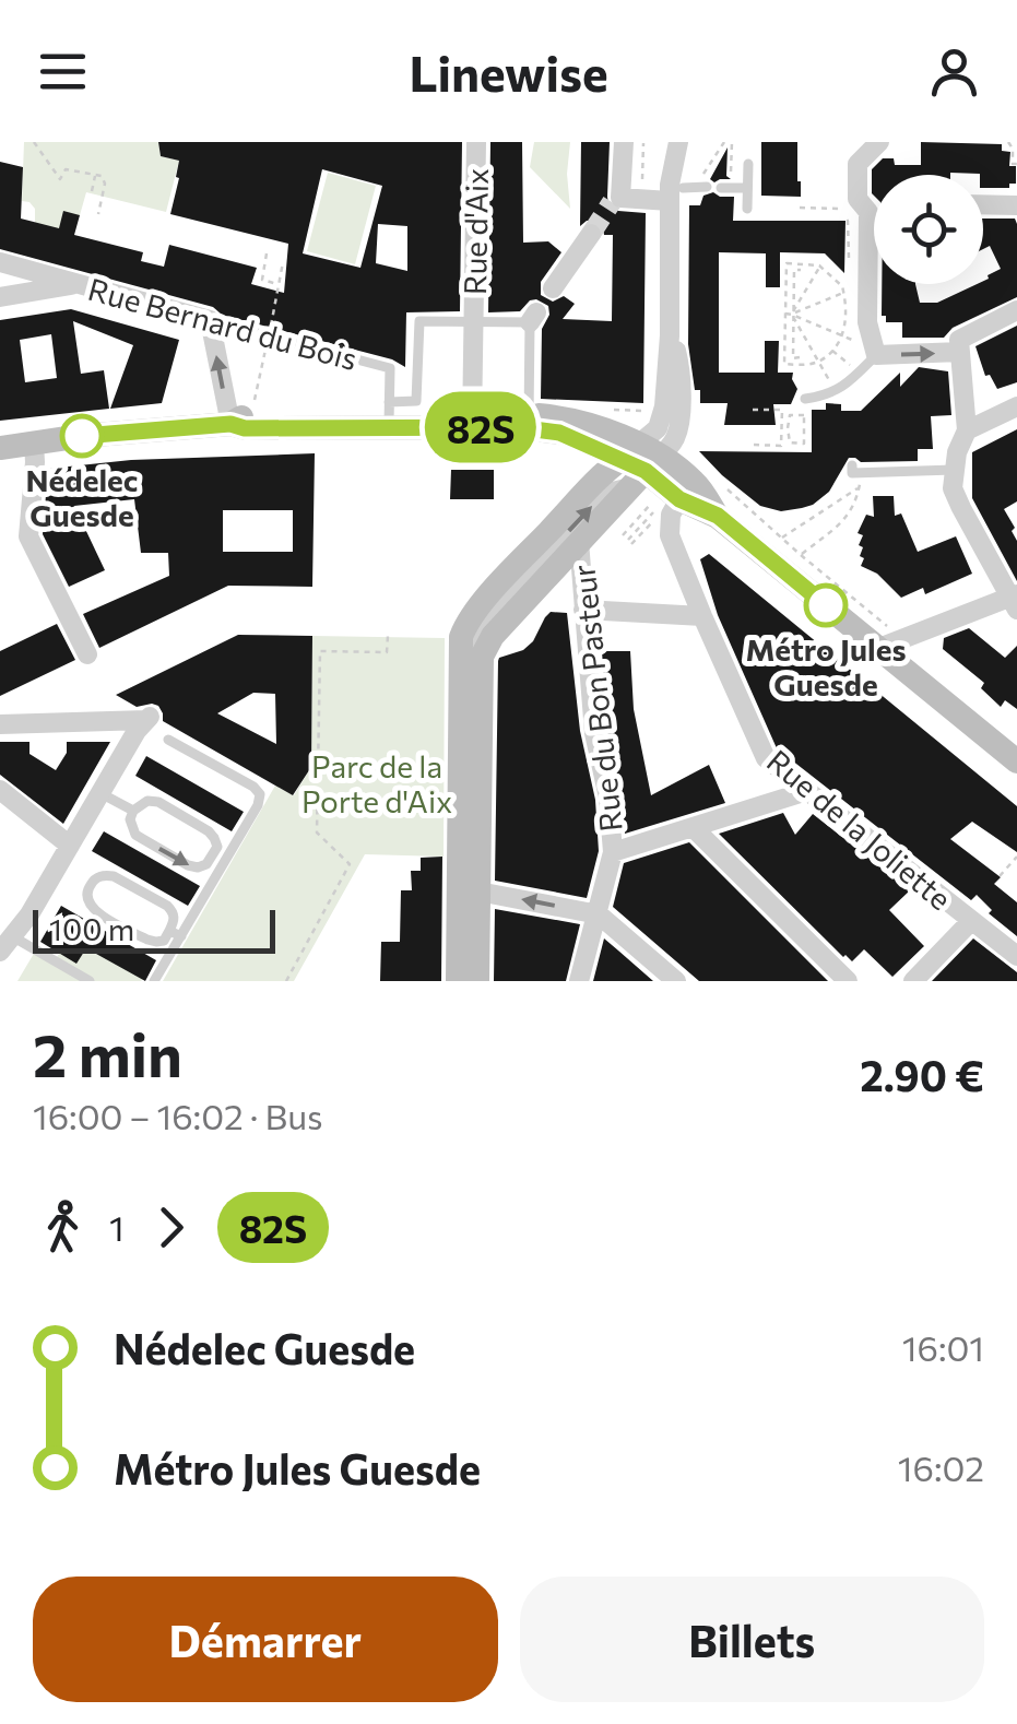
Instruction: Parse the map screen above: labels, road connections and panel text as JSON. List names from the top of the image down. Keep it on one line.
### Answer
{"streets":{"street":["Rue d'Aix","Rue Bernard du Bois","Rue du Bon Pasteur","Rue de la Joliette"]},"parks":["Parc de la Porte d'Aix"],"places":["Nédelec Guesde","Métro Jules Guesde"],"lines":["bus line 82S"],"scale_bar":"100 m","page":{"header":"Linewise","on_map":"82S","scale":"100 m","heading":["2 min","16:00 – 16:02 · Bus","2.90 €"],"legs":["1","82S"],"list":[{"name":"Nédelec Guesde","value":"16:01"},{"name":"Métro Jules Guesde","value":"16:02"}],"buttons":["Démarrer","Billets"]}}
